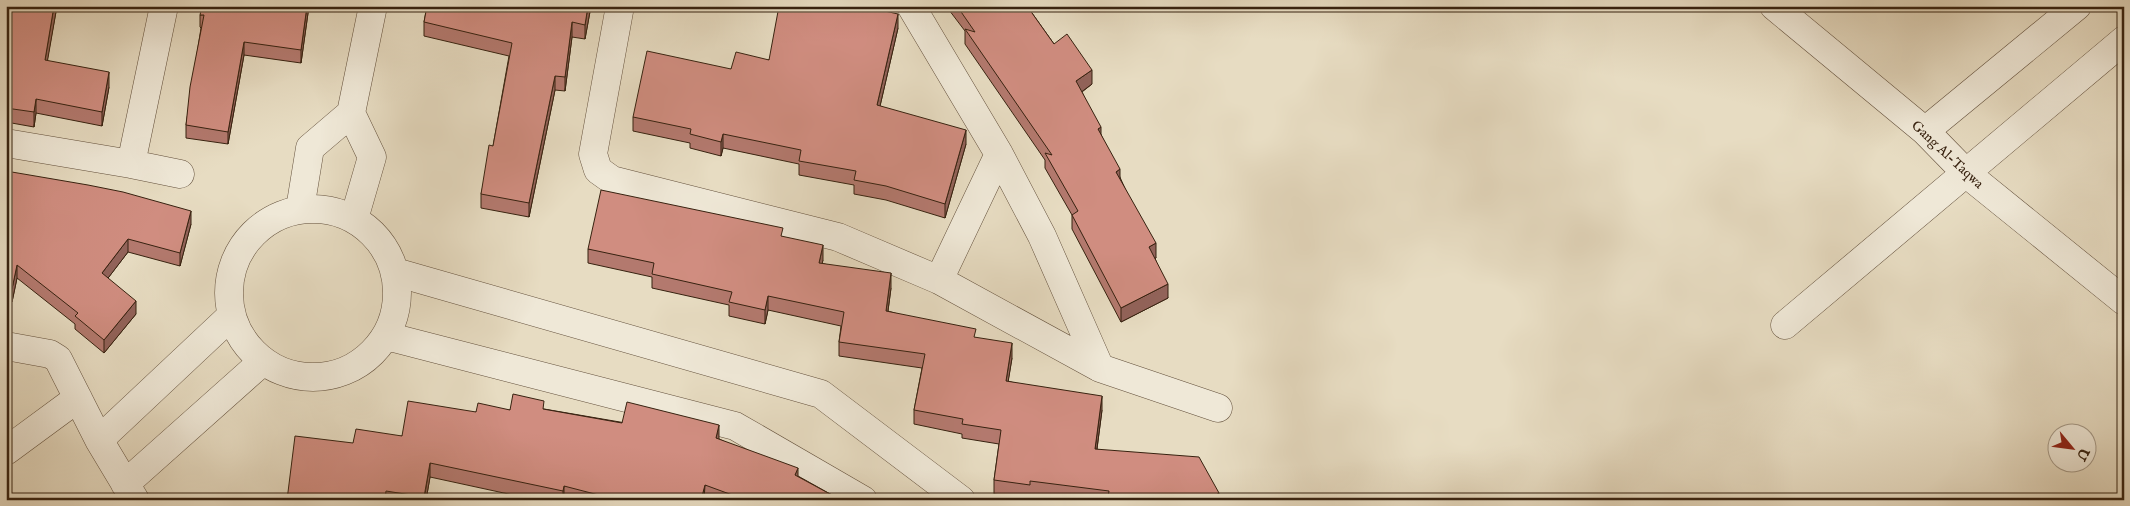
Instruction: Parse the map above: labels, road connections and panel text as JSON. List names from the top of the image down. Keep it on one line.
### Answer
{"streets":{"street":["Gang Al-Taqwa"]},"north":"bottom right"}
